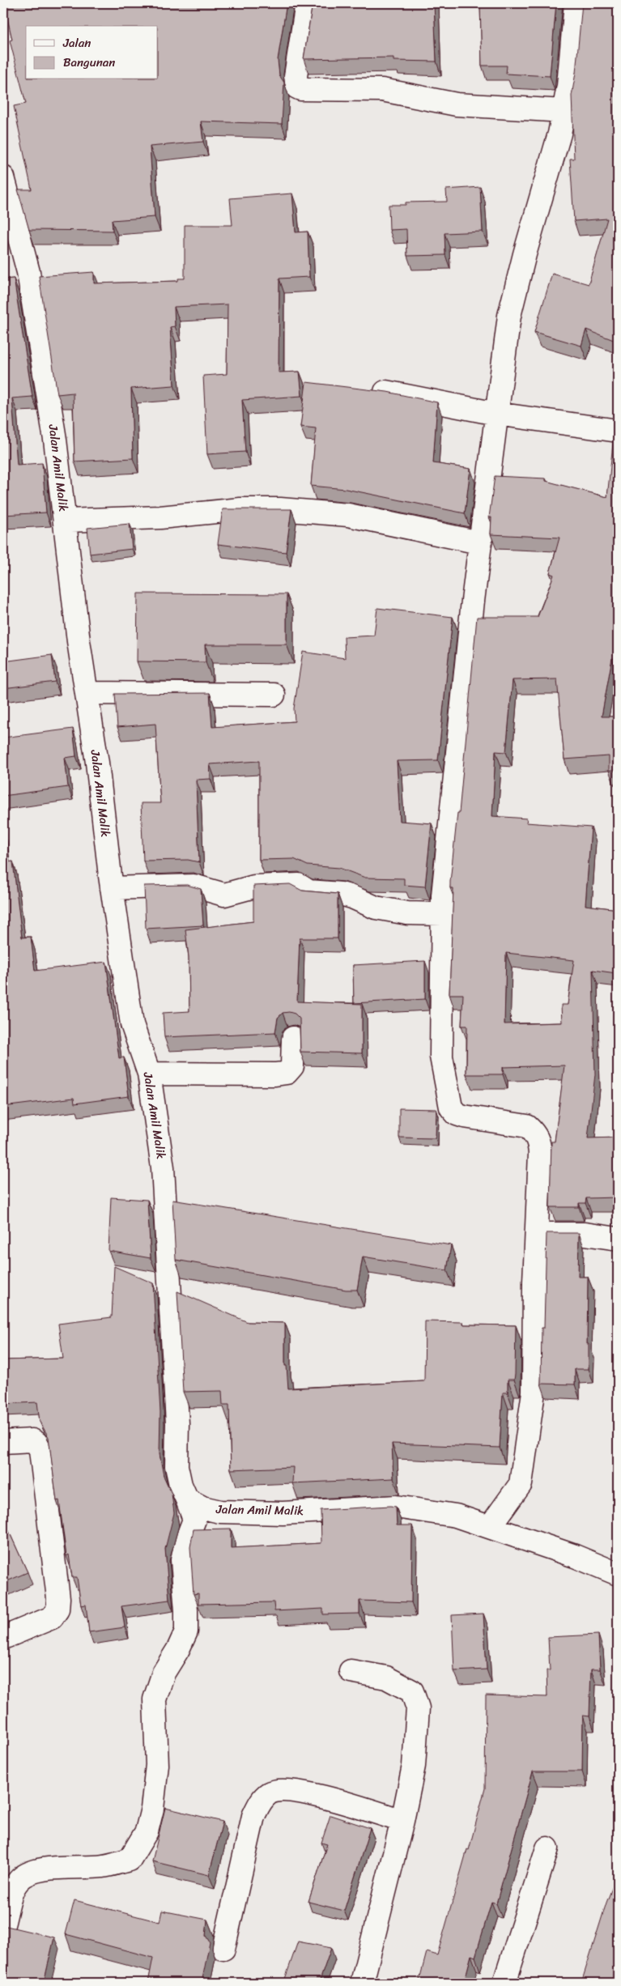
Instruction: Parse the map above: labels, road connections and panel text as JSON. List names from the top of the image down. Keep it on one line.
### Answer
{"streets":{"street":["Jalan Amil Malik"]},"legend":["Jalan","Bangunan"]}
